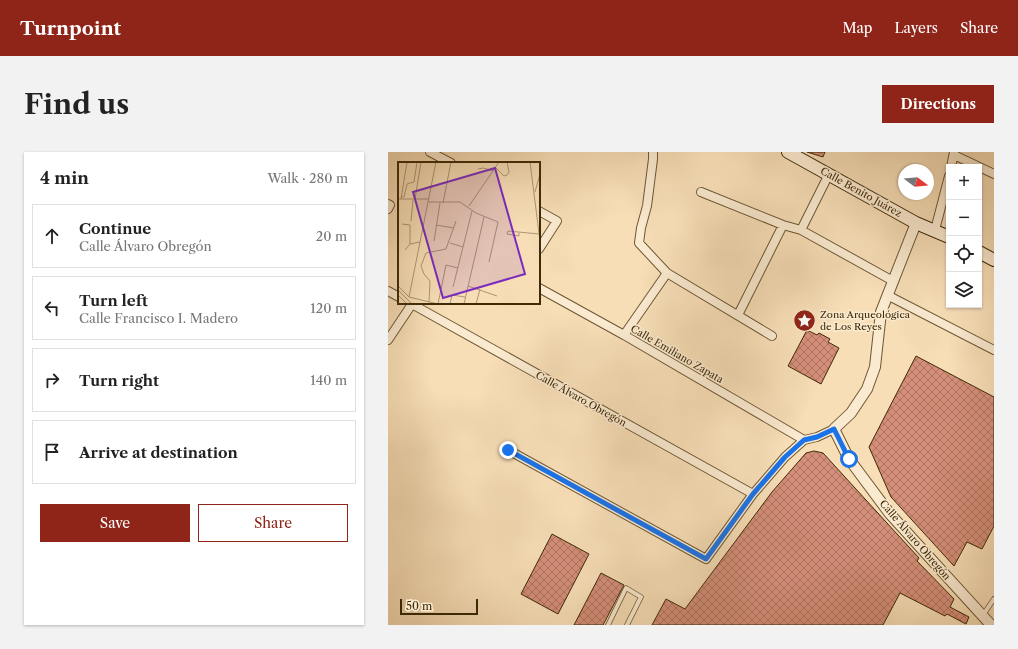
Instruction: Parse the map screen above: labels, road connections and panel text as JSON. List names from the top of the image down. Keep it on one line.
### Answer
{"streets":{"main road":["Calle Benito Juárez"],"street":["Calle Emiliano Zapata","Calle Álvaro Obregón"]},"places":{"place":["Zona Arqueológica de Los Reyes"]},"scale_bar":"50 m","north":"right","page":{"header":"Turnpoint","nav":["Map","Layers","Share"],"buttons":["Directions",["Save","Share"]],"title":"Find us","heading":["4 min","Walk · 280 m"],"map_buttons":["+","−"],"list":[["Continue","Calle Álvaro Obregón","20 m"],["Turn left","Calle Francisco I. Madero","120 m"],["Turn right","140 m"],"Arrive at destination"],"scale":"50 m"}}
